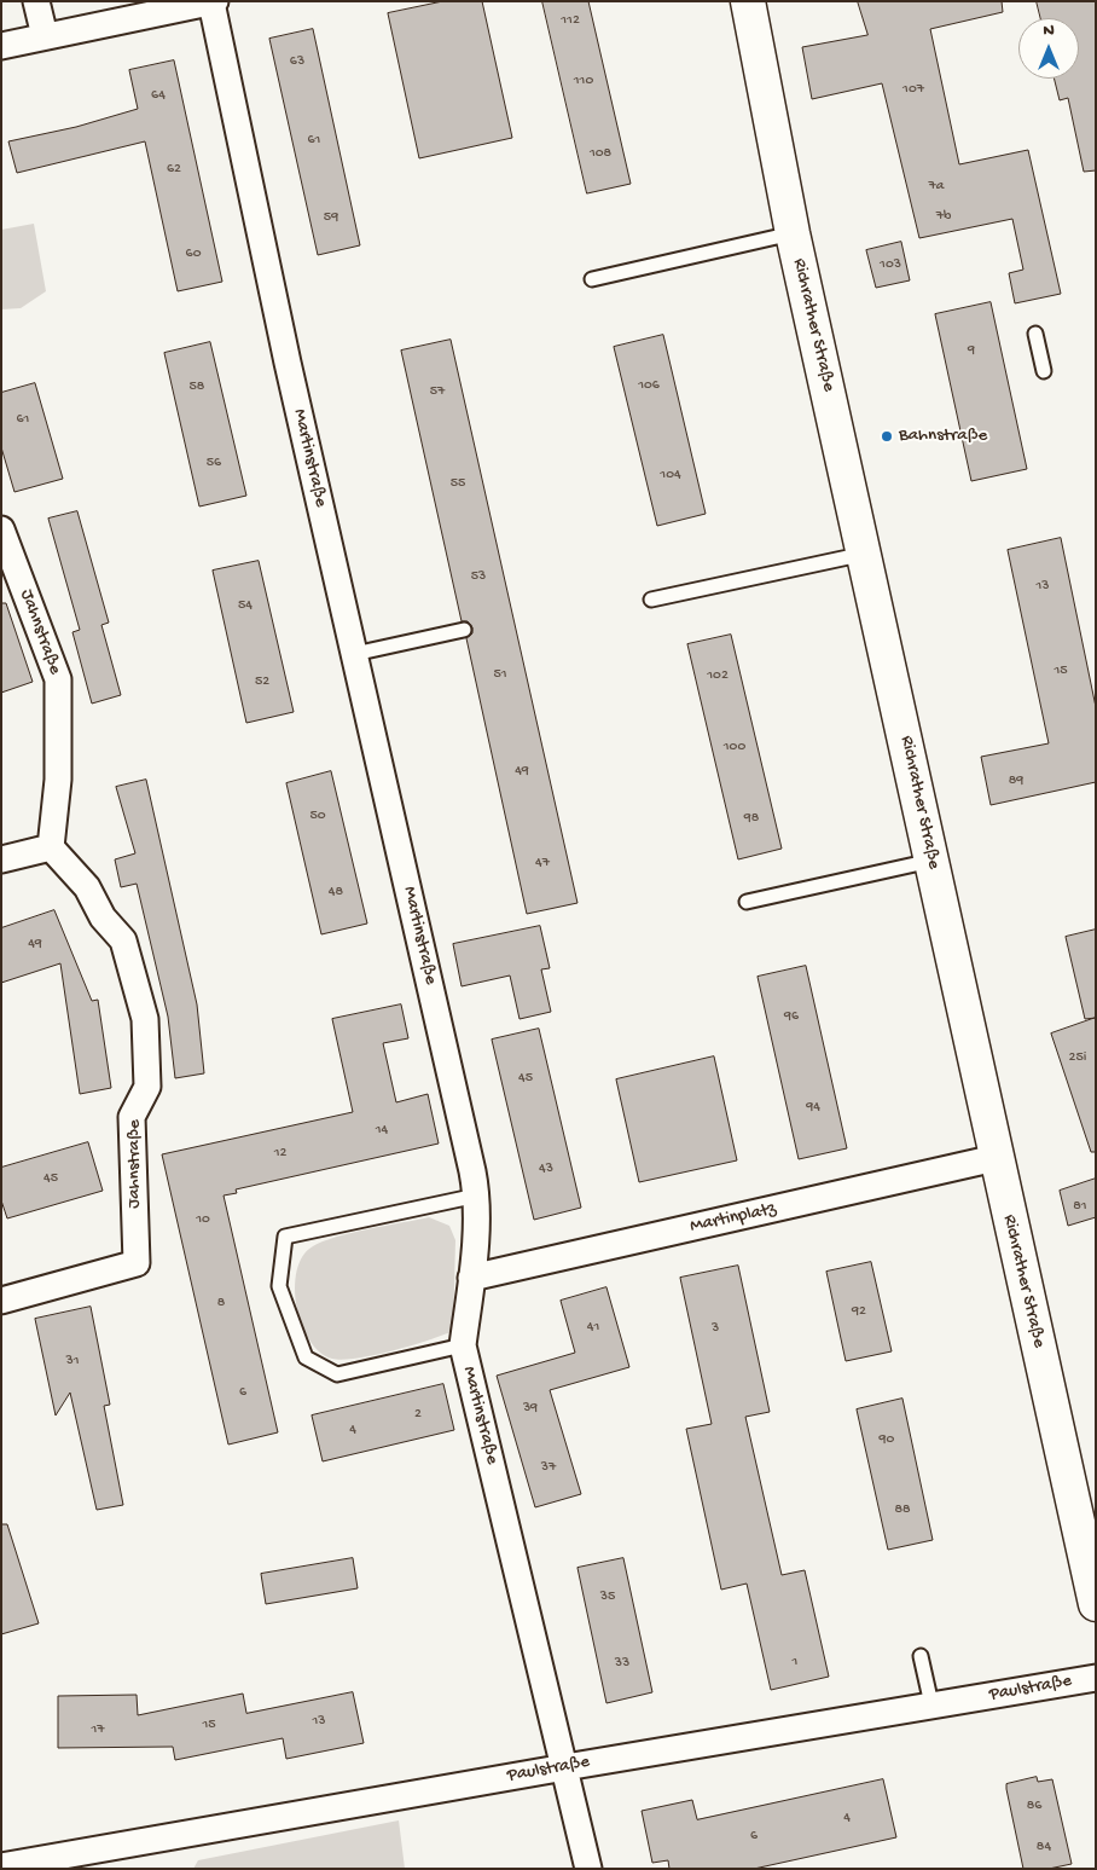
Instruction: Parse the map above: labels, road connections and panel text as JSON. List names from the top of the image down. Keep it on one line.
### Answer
{"streets":{"street":["Richrather Straße","Martinstraße","Jahnstraße","Martinplatz","Paulstraße"]},"crossings":[["Richrather Straße","Martinplatz"],["Martinstraße","Martinplatz"],["Martinstraße","Paulstraße"]],"places":["Bahnstraße"],"house_numbers":["112","63","110","107","64","61","108","62","7a","7b","59","60","103","9","106","58","57","61","56","104","55","53","13","54","15","51","102","52","100","49","89","50","98","47","48","49","96","25i","45","94","14","12","43","45","81","10","8","92","41","3","31","6","39","2","4","90","37","88","35","1","33","13","15","17","86","4","6","84"],"north":"top"}
